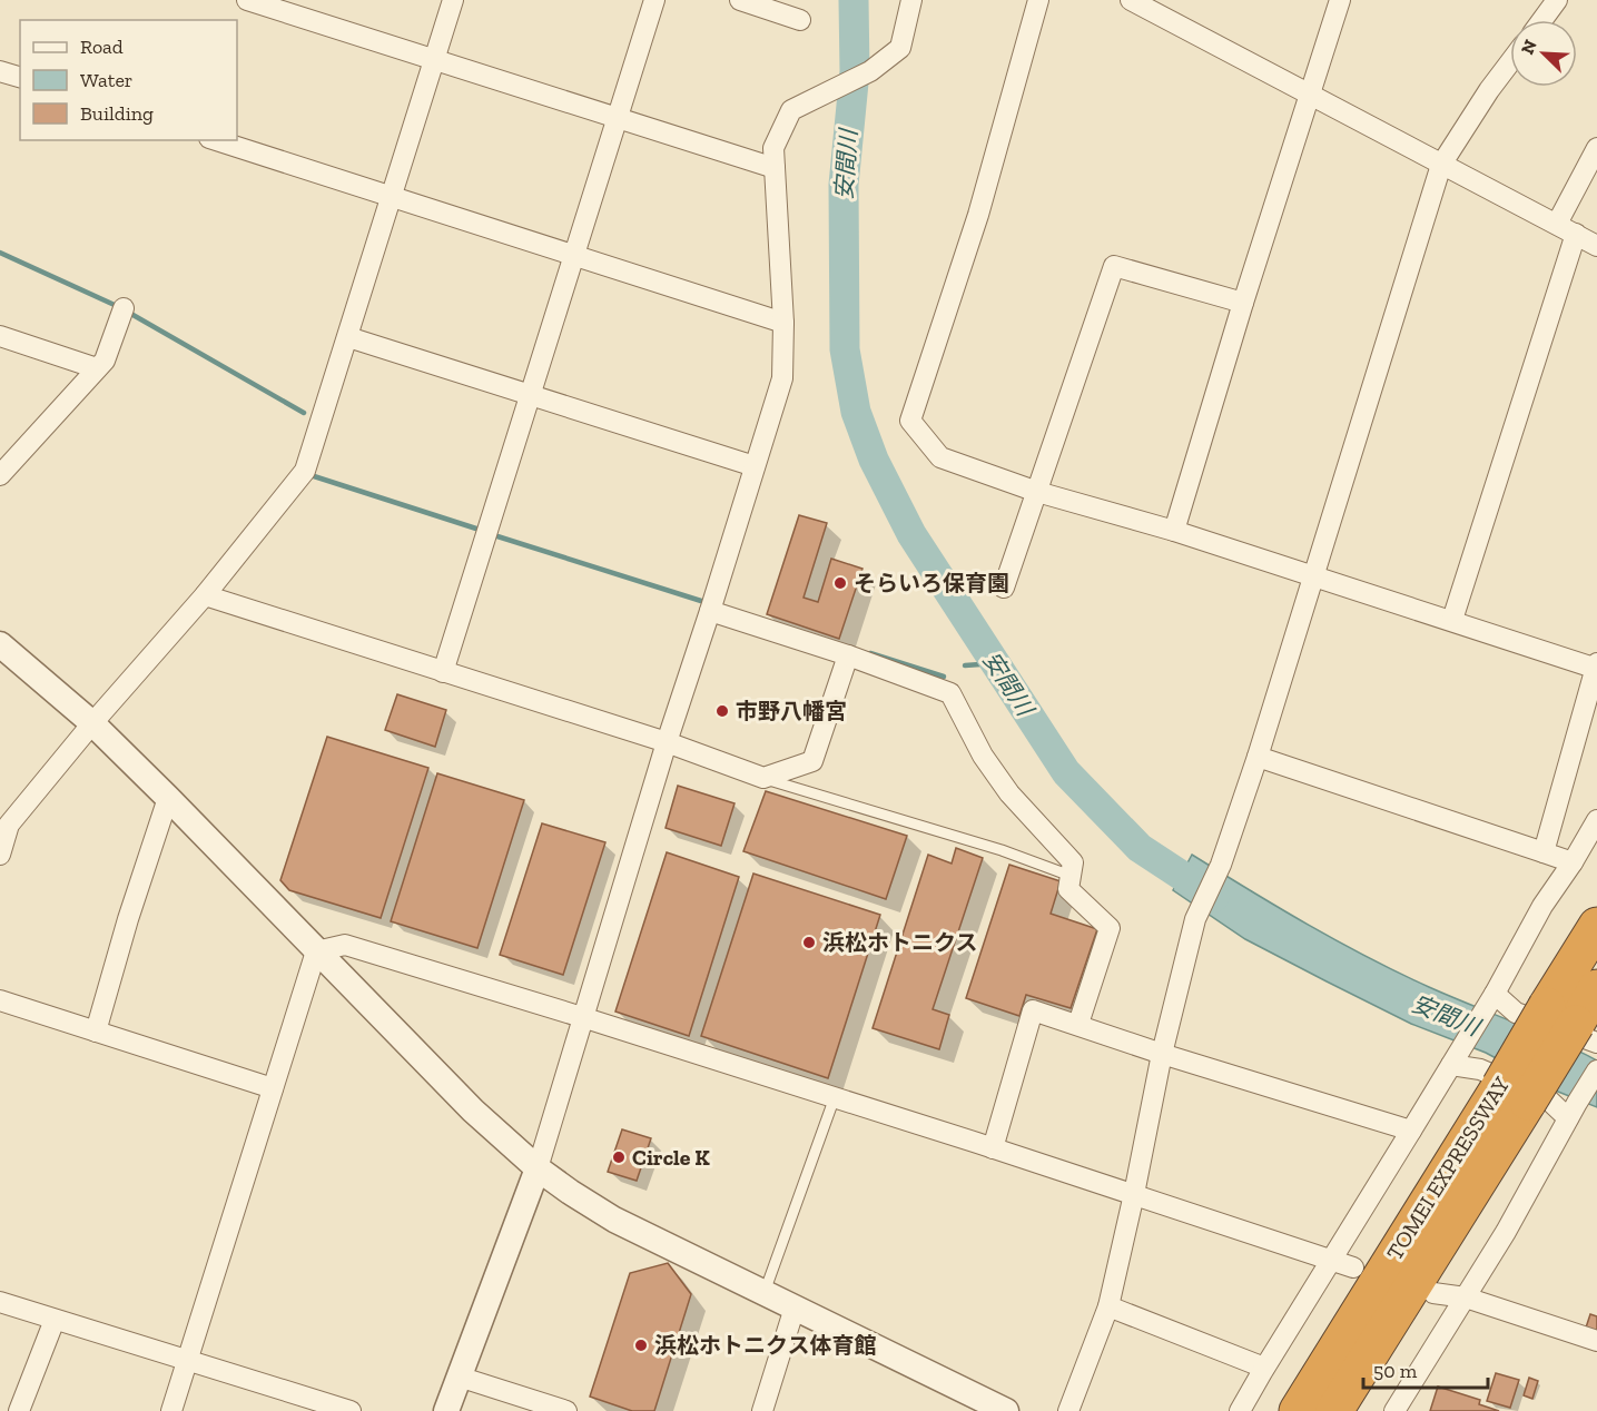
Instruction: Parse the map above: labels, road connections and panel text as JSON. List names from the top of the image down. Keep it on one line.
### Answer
{"streets":{"highway":["TOMEI EXPRESSWAY"]},"water":["安間川"],"places":["そらいろ保育園","市野八幡宮","浜松ホトニクス","Circle K","浜松ホトニクス体育館"],"legend":["Road","Water","Building"],"scale_bar":"50 m","north":"top left"}
